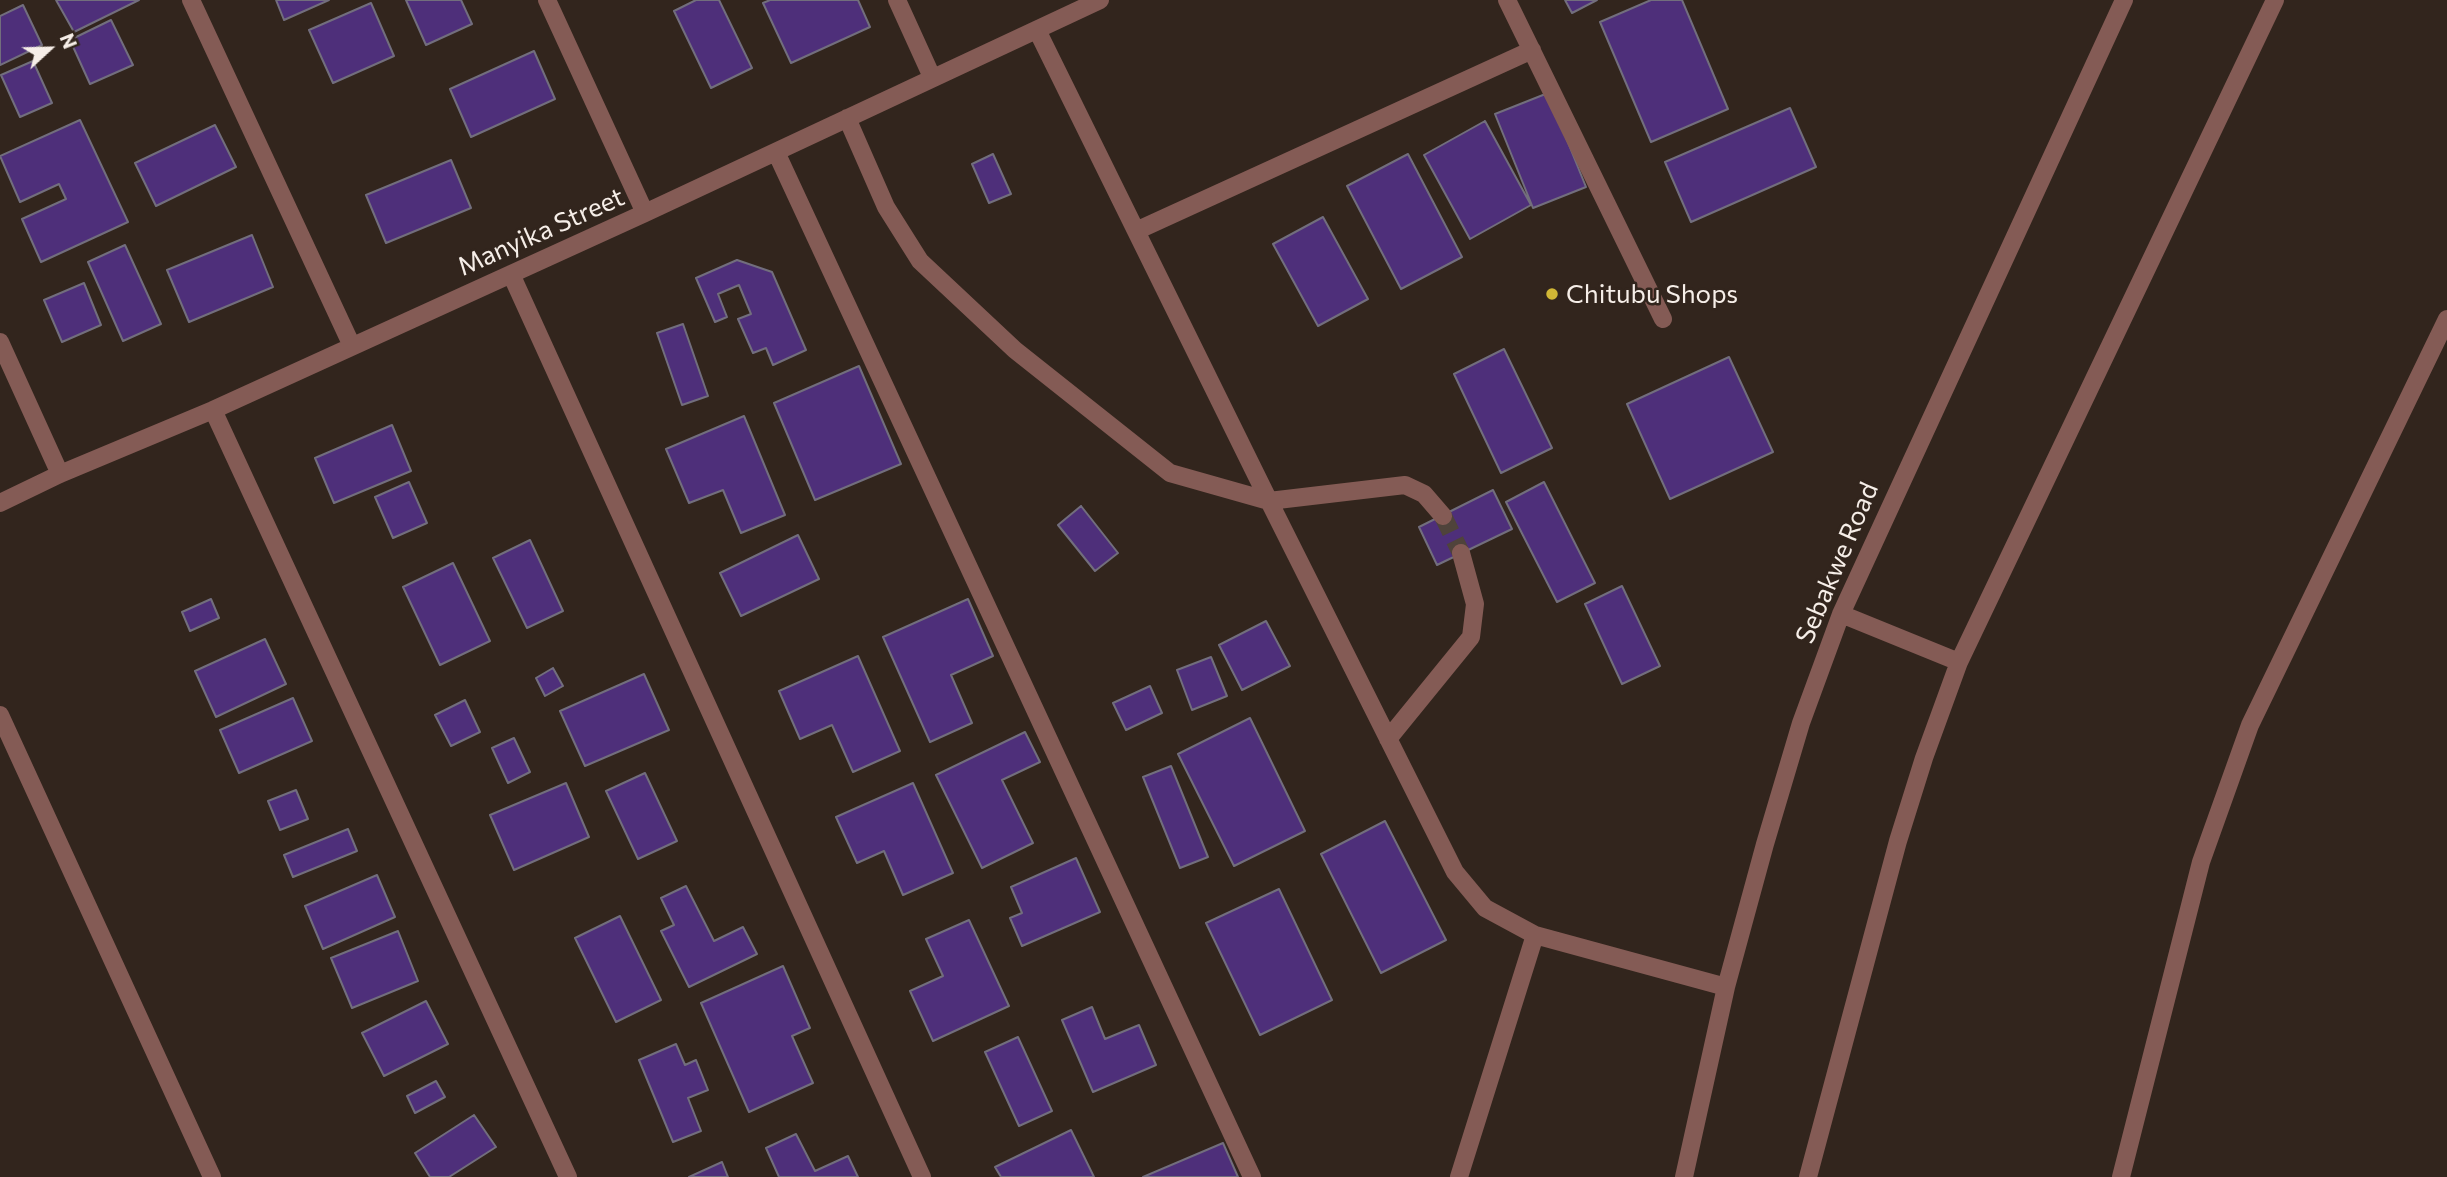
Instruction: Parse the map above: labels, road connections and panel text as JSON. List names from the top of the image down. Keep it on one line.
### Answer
{"streets":{"street":["Manyika Street","Sebakwe Road"]},"places":["Chitubu Shops"],"north":"right"}
